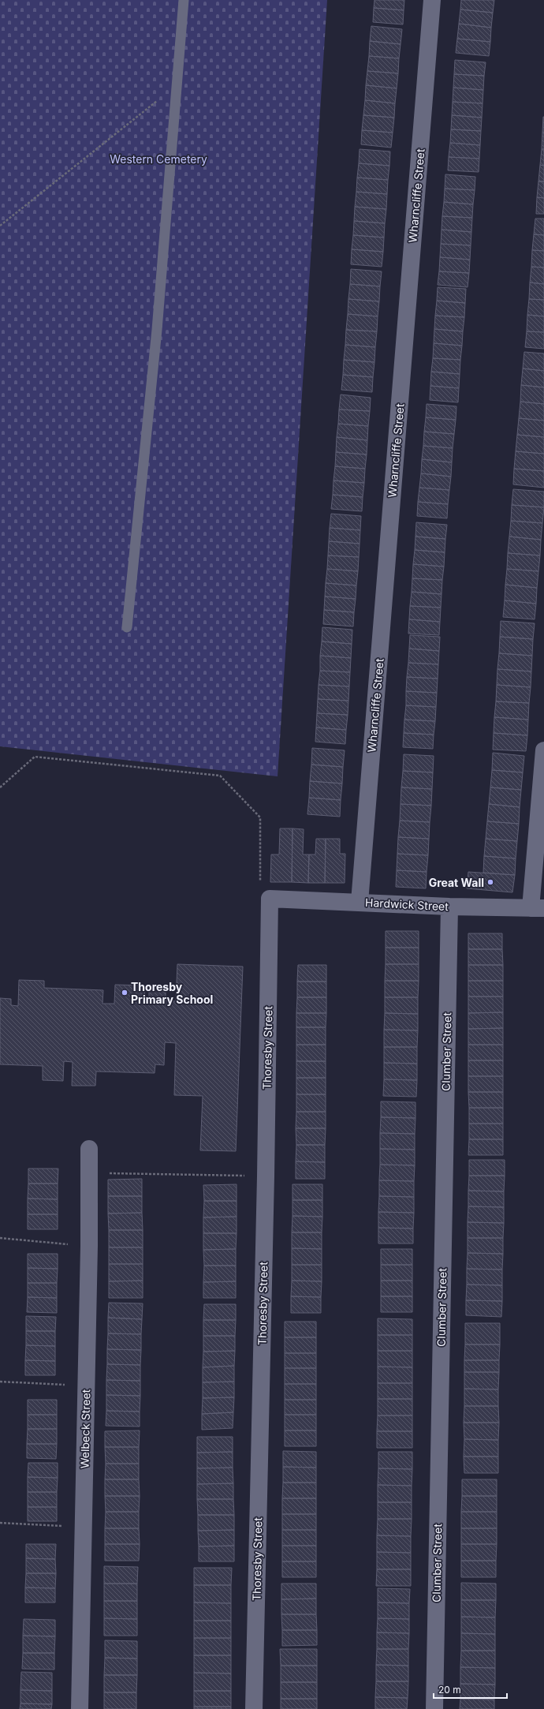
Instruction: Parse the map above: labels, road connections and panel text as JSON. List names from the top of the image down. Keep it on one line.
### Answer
{"streets":{"street":["Wharncliffe Street","Hardwick Street","Thoresby Street","Clumber Street","Welbeck Street"]},"crossings":[["Wharncliffe Street","Hardwick Street"],["Hardwick Street","Thoresby Street"],["Hardwick Street","Clumber Street"]],"parks":["Western Cemetery"],"places":["Great Wall","Thoresby Primary School"],"scale_bar":"20 m"}
